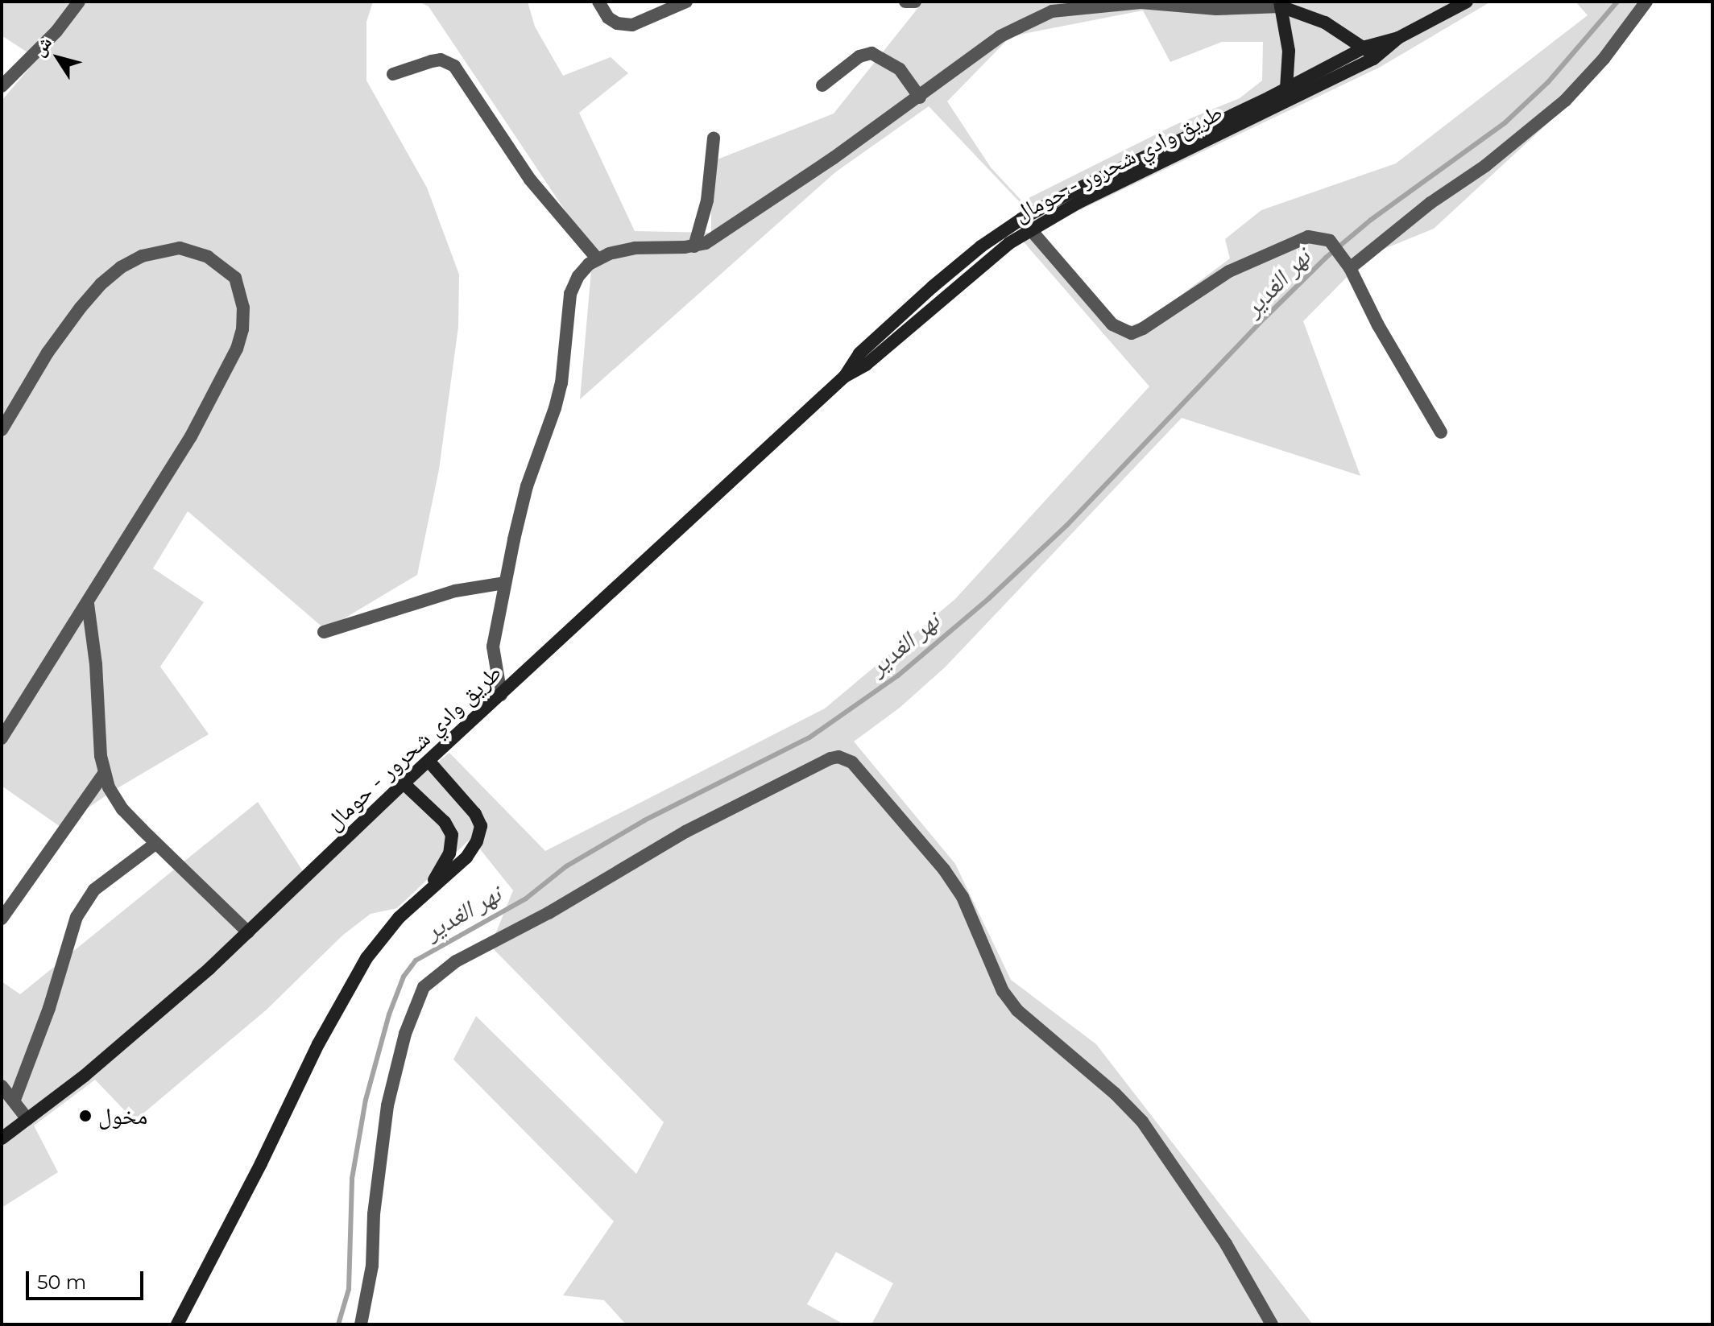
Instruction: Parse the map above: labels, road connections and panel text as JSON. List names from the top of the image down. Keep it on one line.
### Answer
{"streets":{"main road":["طريق وادي شحرور - حومال"]},"water":["نهر الغدير"],"places":["مخول"],"scale_bar":"50 m","north":"top left"}
